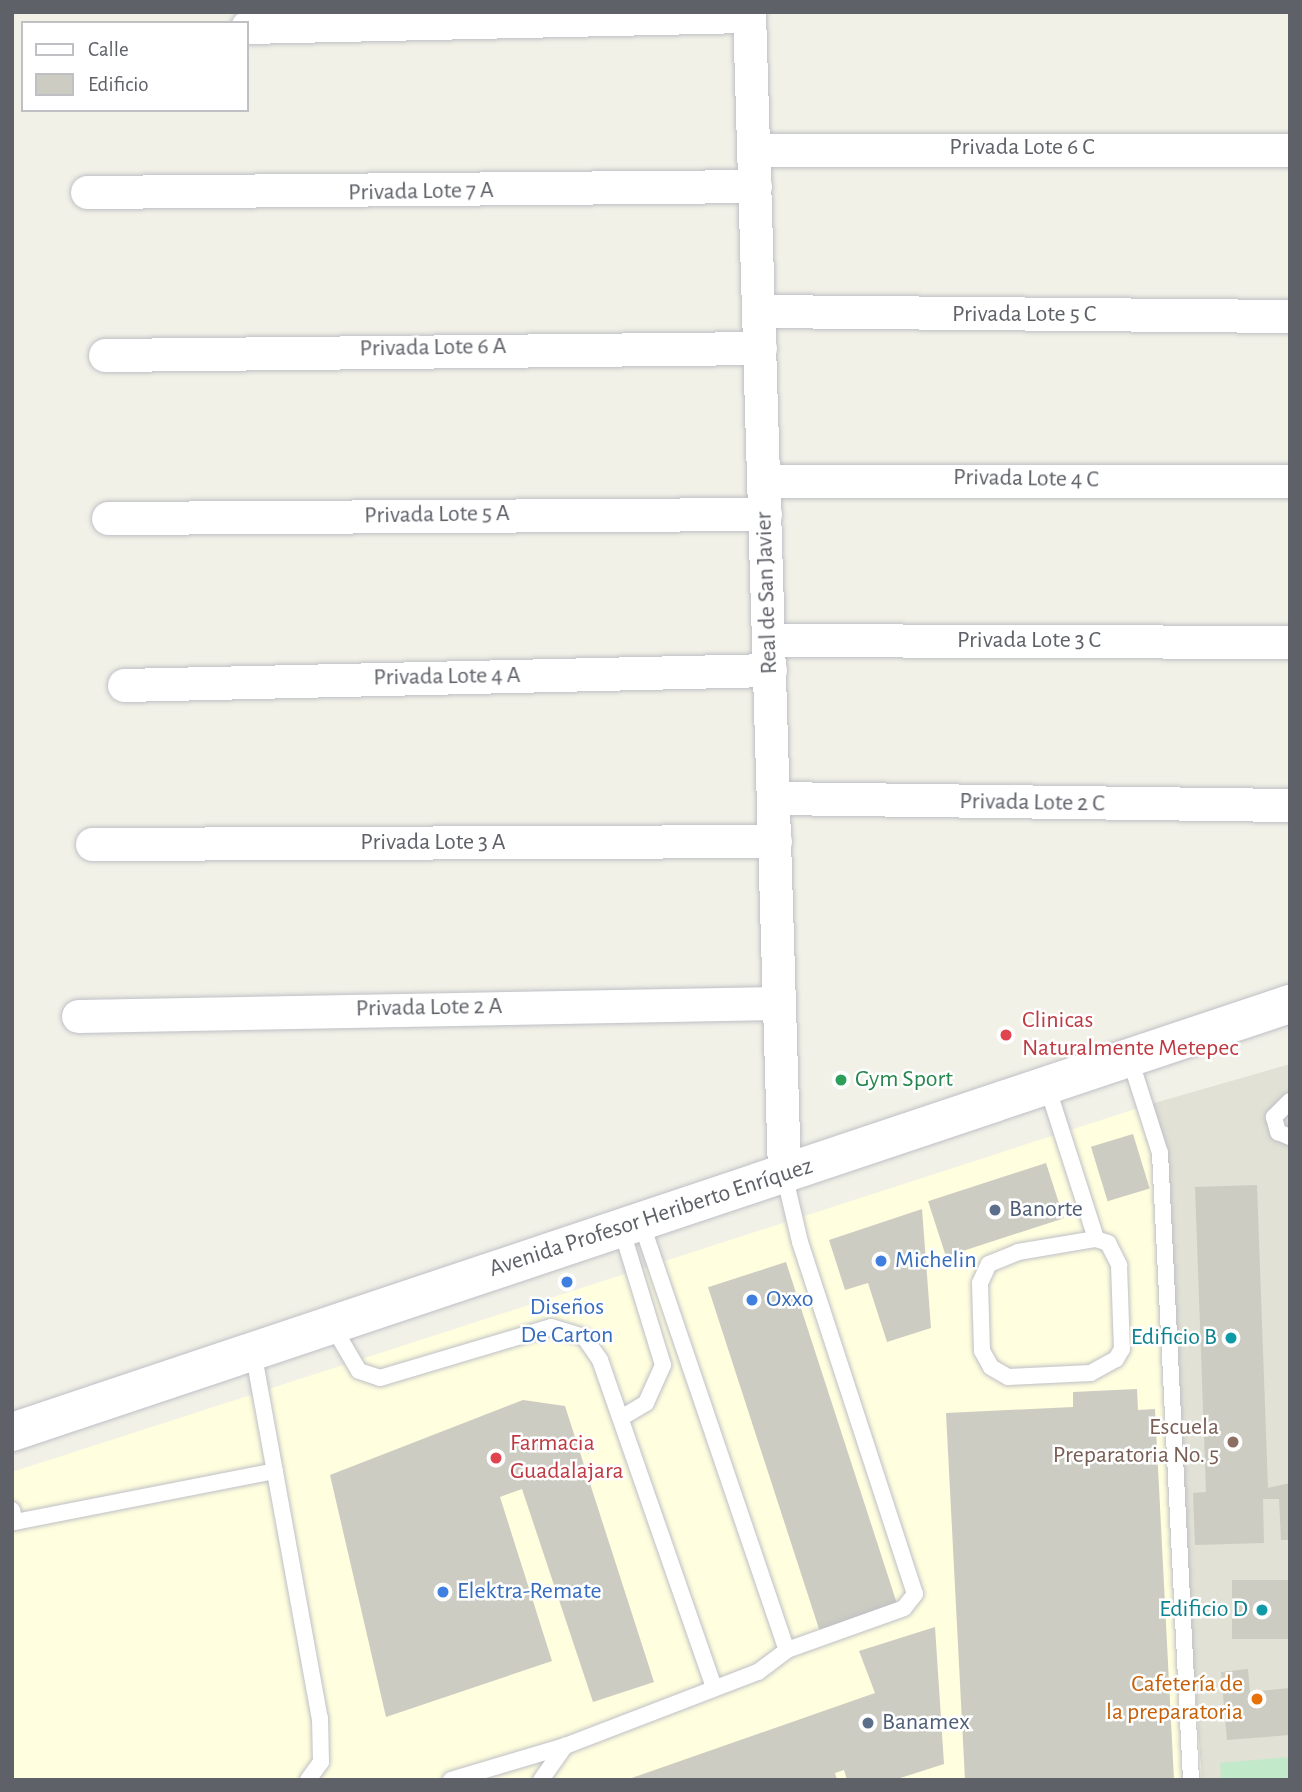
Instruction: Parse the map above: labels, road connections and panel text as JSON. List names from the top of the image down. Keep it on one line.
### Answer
{"streets":{"main road":["Avenida Profesor Heriberto Enríquez"],"street":["Privada Lote 6 C","Privada Lote 7 A","Privada Lote 5 C","Privada Lote 6 A","Privada Lote 4 C","Privada Lote 5 A","Real de San Javier","Privada Lote 3 C","Privada Lote 4 A","Privada Lote 2 C","Privada Lote 3 A","Privada Lote 2 A"]},"crossings":[["Privada Lote 6 C","Real de San Javier"],["Privada Lote 7 A","Real de San Javier"],["Privada Lote 5 C","Real de San Javier"],["Privada Lote 6 A","Real de San Javier"],["Privada Lote 4 C","Real de San Javier"],["Privada Lote 5 A","Real de San Javier"],["Real de San Javier","Privada Lote 3 C"],["Real de San Javier","Privada Lote 4 A"],["Real de San Javier","Privada Lote 2 C"],["Real de San Javier","Privada Lote 3 A"],["Real de San Javier","Privada Lote 2 A"],["Real de San Javier","Avenida Profesor Heriberto Enríquez"],["Privada Lote 3 C","Privada Lote 4 A"]],"places":["Clinicas Naturalmente Metepec","Gym Sport","Banorte","Michelin","Diseños De Carton","Oxxo","Edificio B","Escuela Preparatoria No. 5","Farmacia Guadalajara","Elektra-Remate","Edificio D","Cafetería de la preparatoria","Banamex"],"legend":["Calle","Edificio"]}
